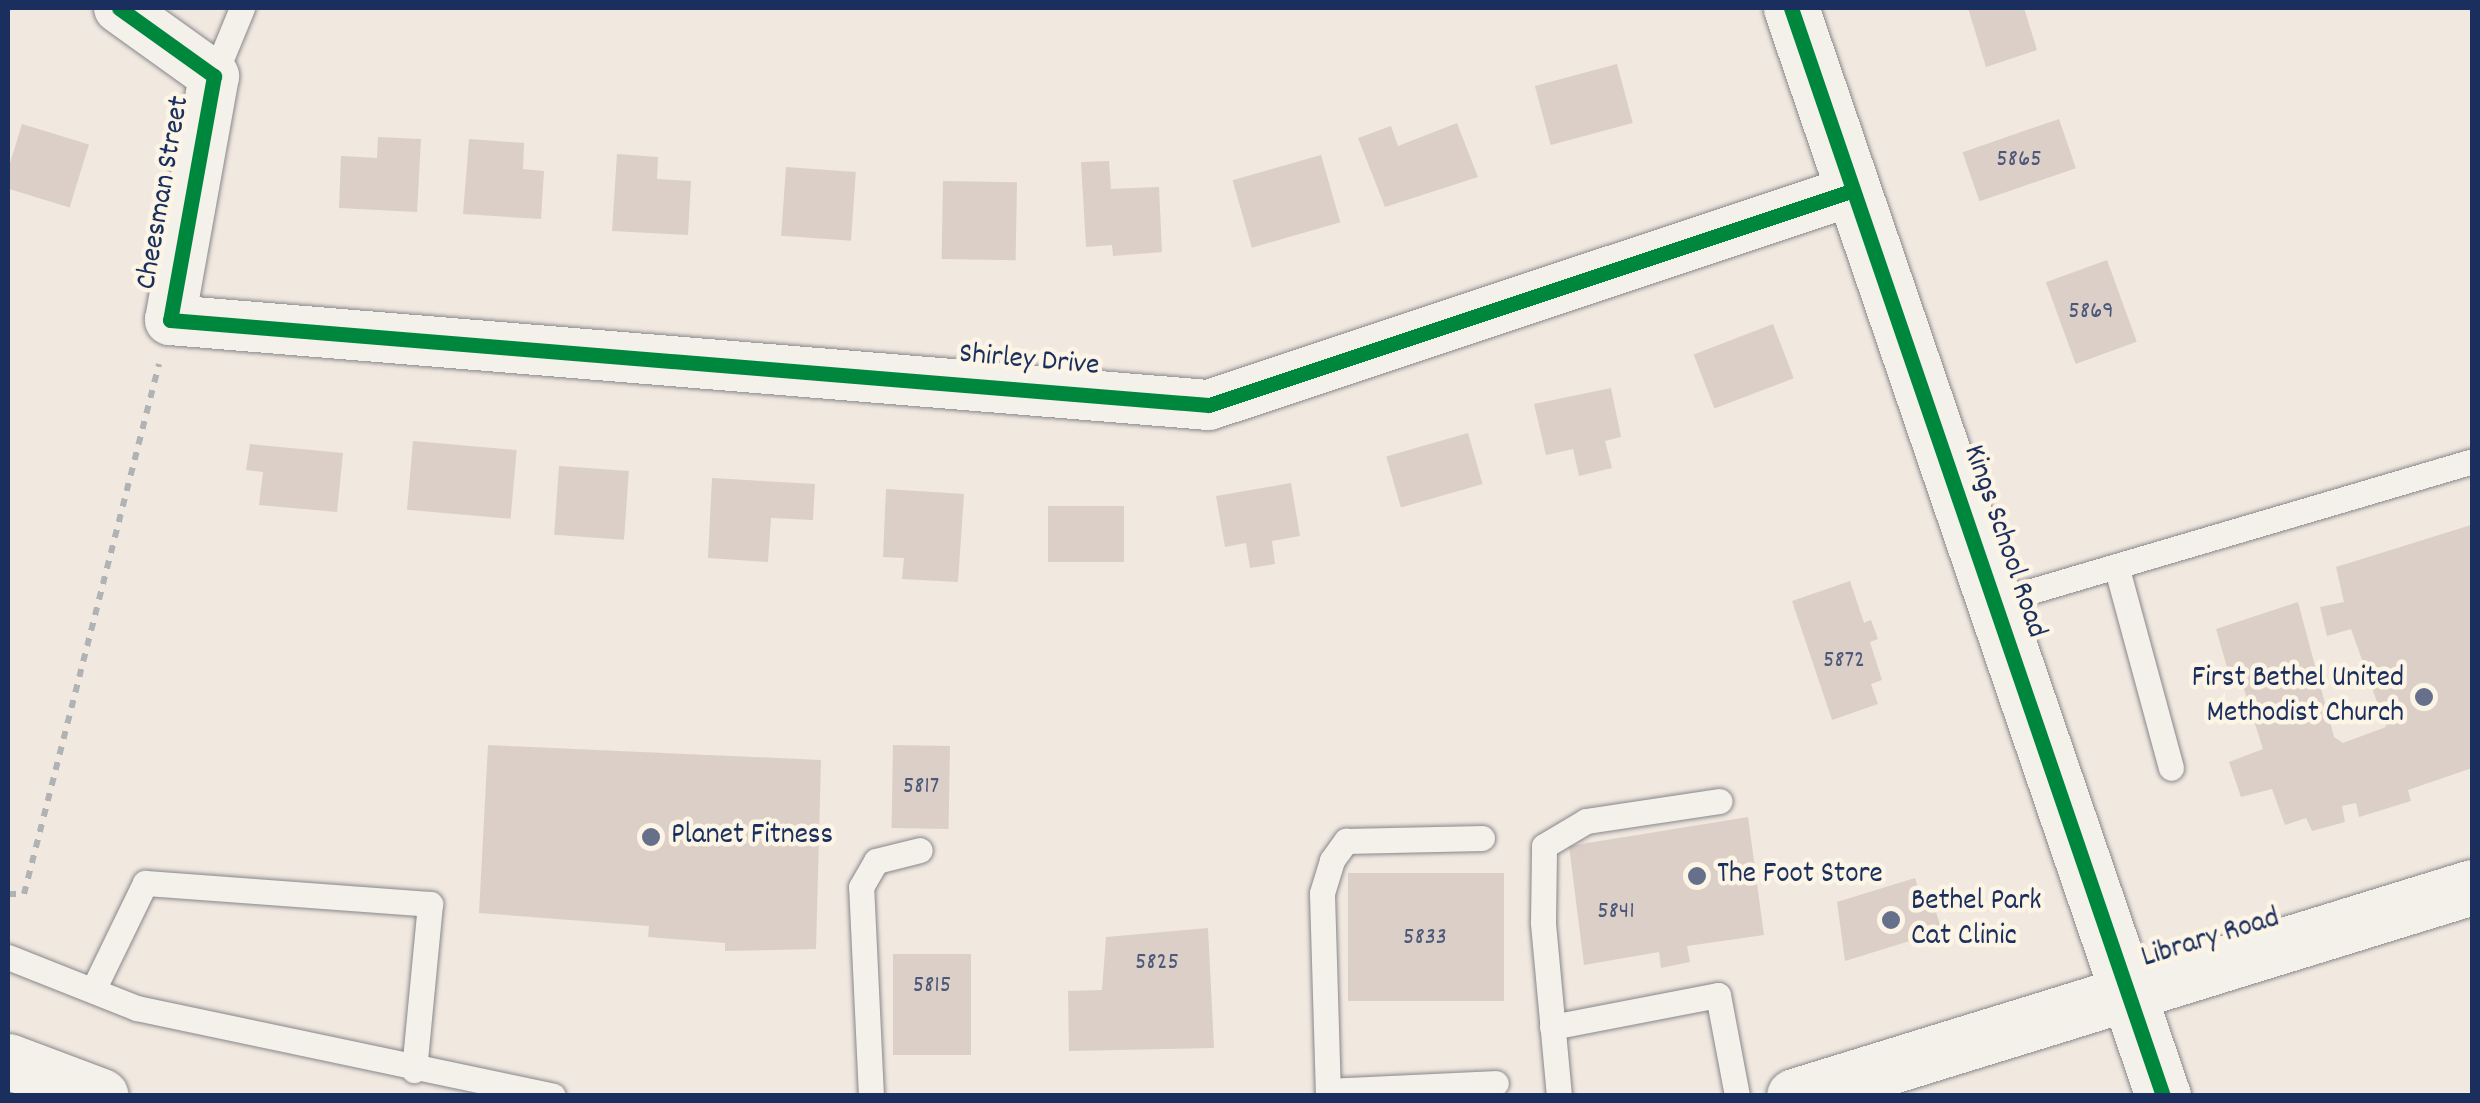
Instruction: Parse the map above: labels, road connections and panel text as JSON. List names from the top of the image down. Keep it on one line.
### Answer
{"streets":{"street":["Cheesman Street","Shirley Drive","Kings School Road","Library Road"]},"crossings":[["Cheesman Street","Shirley Drive"],["Shirley Drive","Kings School Road"],["Kings School Road","Library Road"]],"places":["First Bethel United Methodist Church","Planet Fitness","The Foot Store","Bethel Park Cat Clinic"],"house_numbers":["5865","5869","5872","5817","5841","5833","5825","5815"]}
